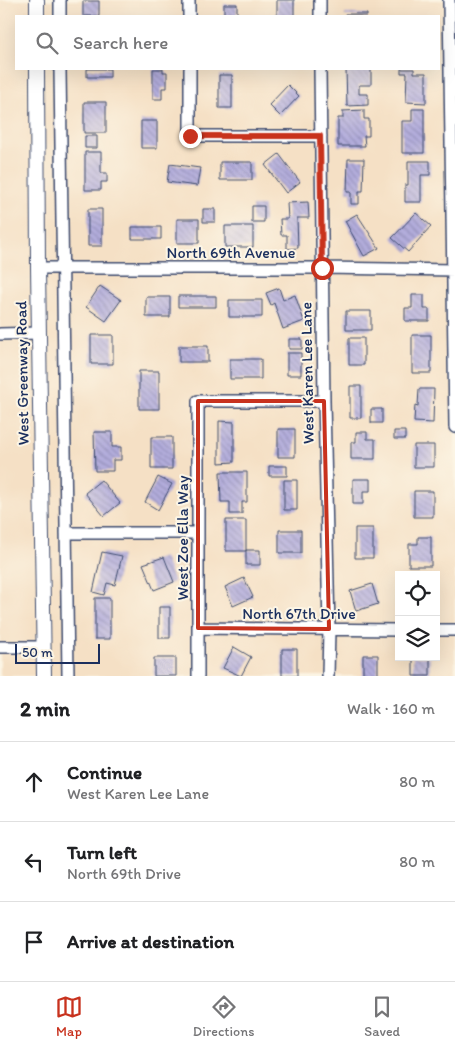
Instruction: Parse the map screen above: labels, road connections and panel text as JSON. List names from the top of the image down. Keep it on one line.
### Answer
{"streets":{"street":["North 69th Avenue","West Greenway Road","West Karen Lee Lane","West Zoe Ella Way","North 67th Drive"]},"crossings":[["North 69th Avenue","West Greenway Road"],["North 69th Avenue","West Karen Lee Lane"],["West Karen Lee Lane","West Zoe Ella Way"],["West Karen Lee Lane","North 67th Drive"],["West Zoe Ella Way","North 67th Drive"]],"scale_bar":"50 m","page":{"search":"Search here","scale":"50 m","heading":["2 min","Walk · 160 m"],"list":[["Continue","West Karen Lee Lane","80 m"],["Turn left","North 69th Drive","80 m"],"Arrive at destination"],"nav":["Map","Directions","Saved"]}}
